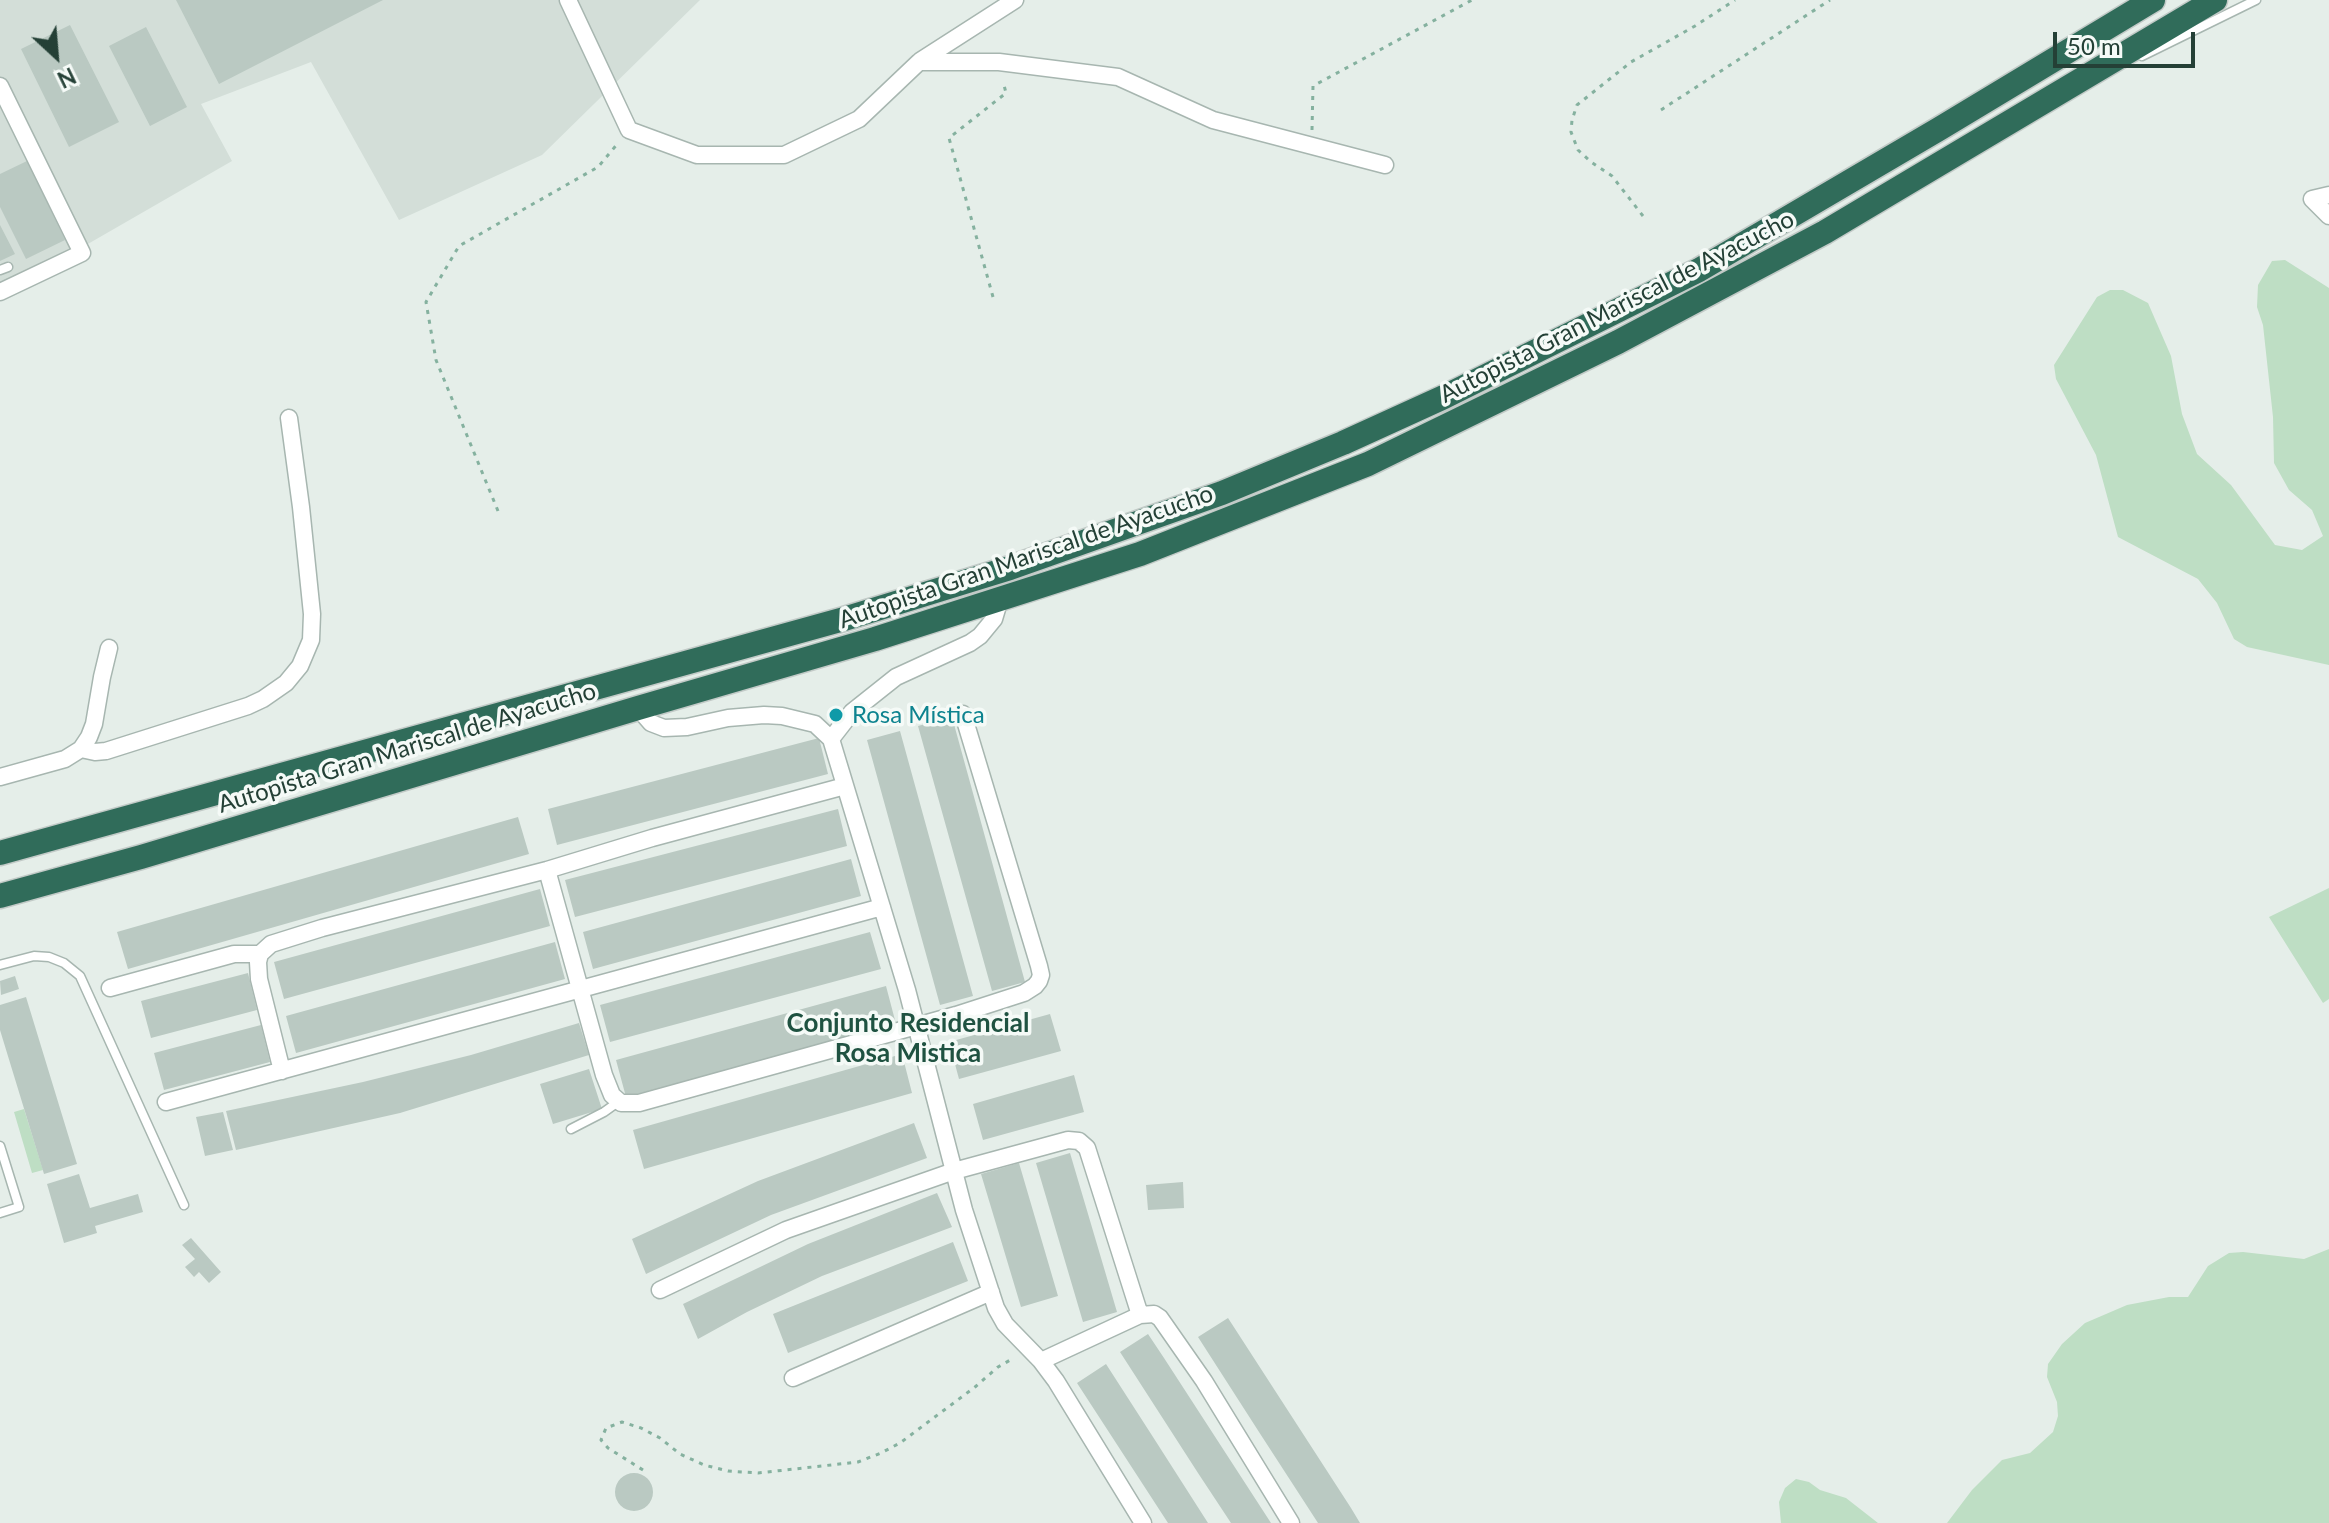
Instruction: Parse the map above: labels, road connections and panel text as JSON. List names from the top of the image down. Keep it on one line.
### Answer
{"streets":{"highway":["Autopista Gran Mariscal de Ayacucho"]},"districts":["Conjunto Residencial Rosa Mistica"],"places":["Rosa Mística"],"scale_bar":"50 m","north":"bottom right"}
